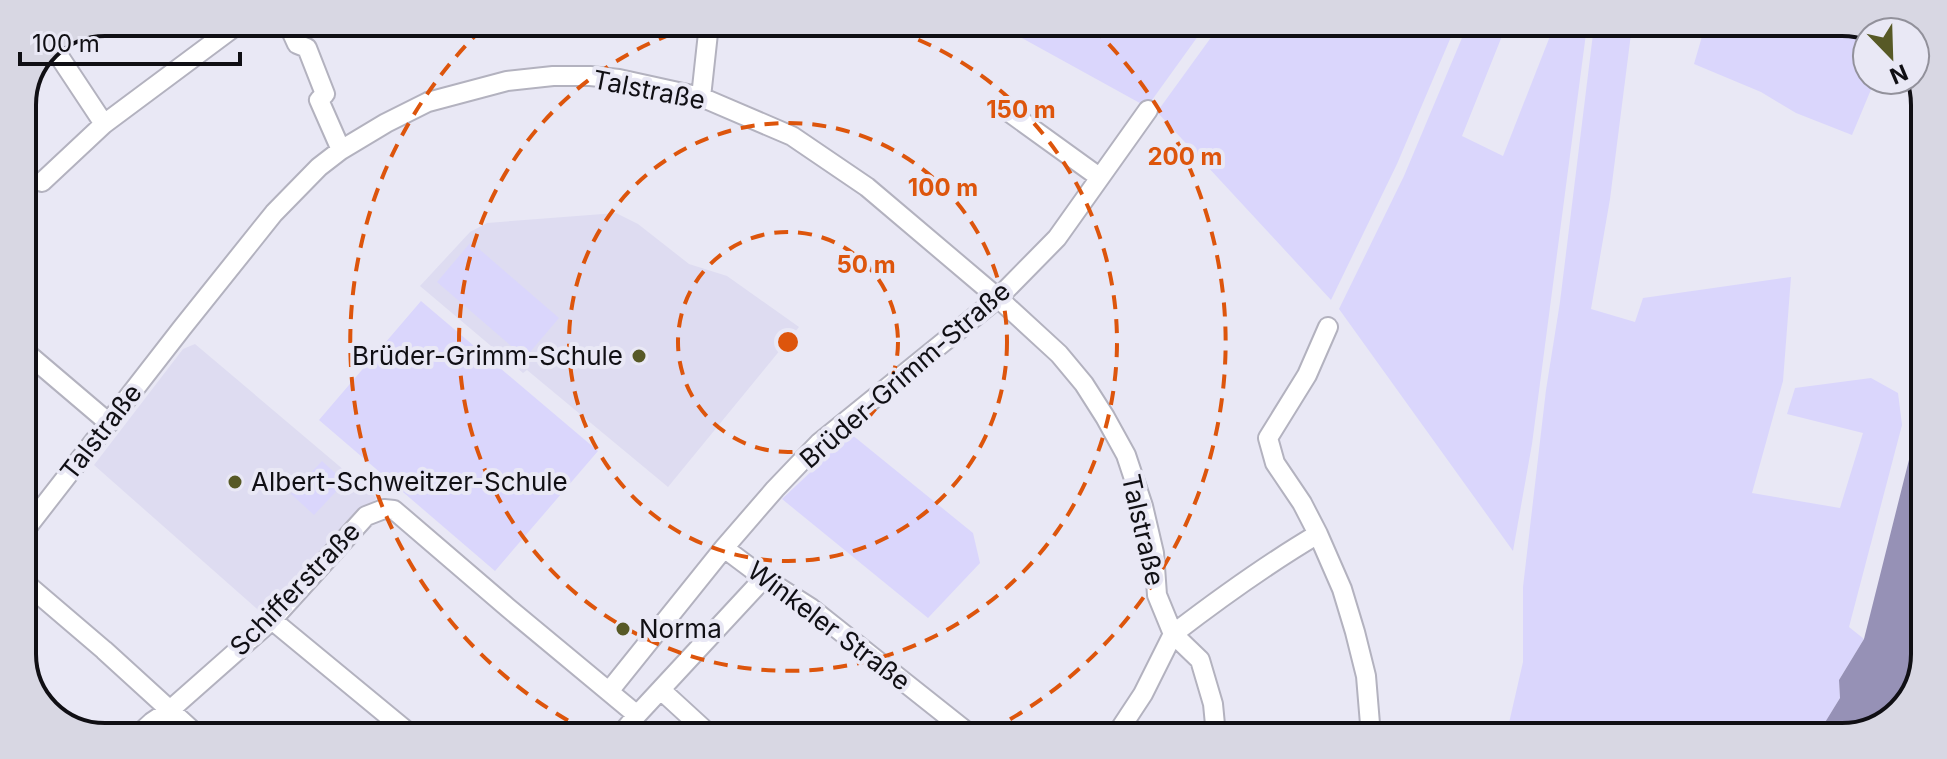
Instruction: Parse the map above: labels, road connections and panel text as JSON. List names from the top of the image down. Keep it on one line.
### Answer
{"streets":{"street":["Talstraße","Brüder-Grimm-Straße","Schifferstraße","Winkeler Straße"]},"crossings":[["Talstraße","Brüder-Grimm-Straße"],["Brüder-Grimm-Straße","Schifferstraße"],["Brüder-Grimm-Straße","Winkeler Straße"]],"places":["Brüder-Grimm-Schule","Albert-Schweitzer-Schule","Norma"],"scale_bar":"100 m","north":"bottom right","rings":["150 m","200 m","100 m","50 m"]}
